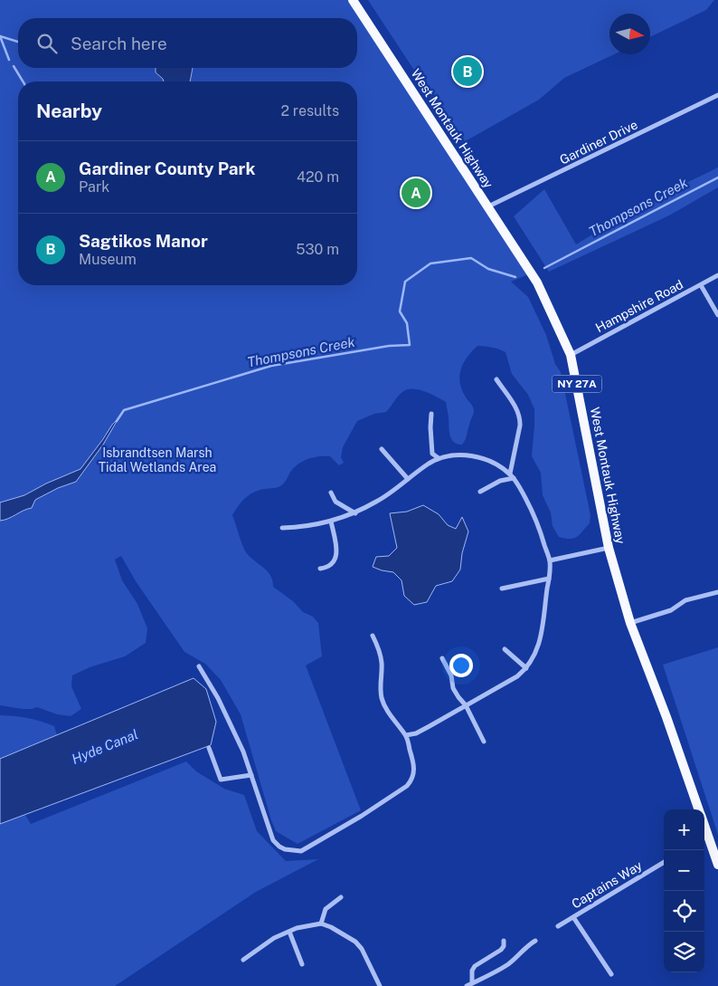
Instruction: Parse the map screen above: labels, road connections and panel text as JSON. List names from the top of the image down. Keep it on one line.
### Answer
{"streets":{"main road":["West Montauk Highway","NY 27A"],"street":["Gardiner Drive","Hampshire Road","Captains Way"]},"crossings":[["West Montauk Highway","Gardiner Drive"],["West Montauk Highway","Hampshire Road"]],"water":["Thompsons Creek","Hyde Canal"],"parks":["Isbrandtsen Marsh Tidal Wetlands Area"],"north":"right","page":{"search":"Search here","pins":["B","A"],"heading":["Nearby","2 results"],"list":[{"mark":"A","name":"Gardiner County Park","note":"Park","value":"420 m"},{"mark":"B","name":"Sagtikos Manor","note":"Museum","value":"530 m"}],"map_buttons":["+","−"]}}
